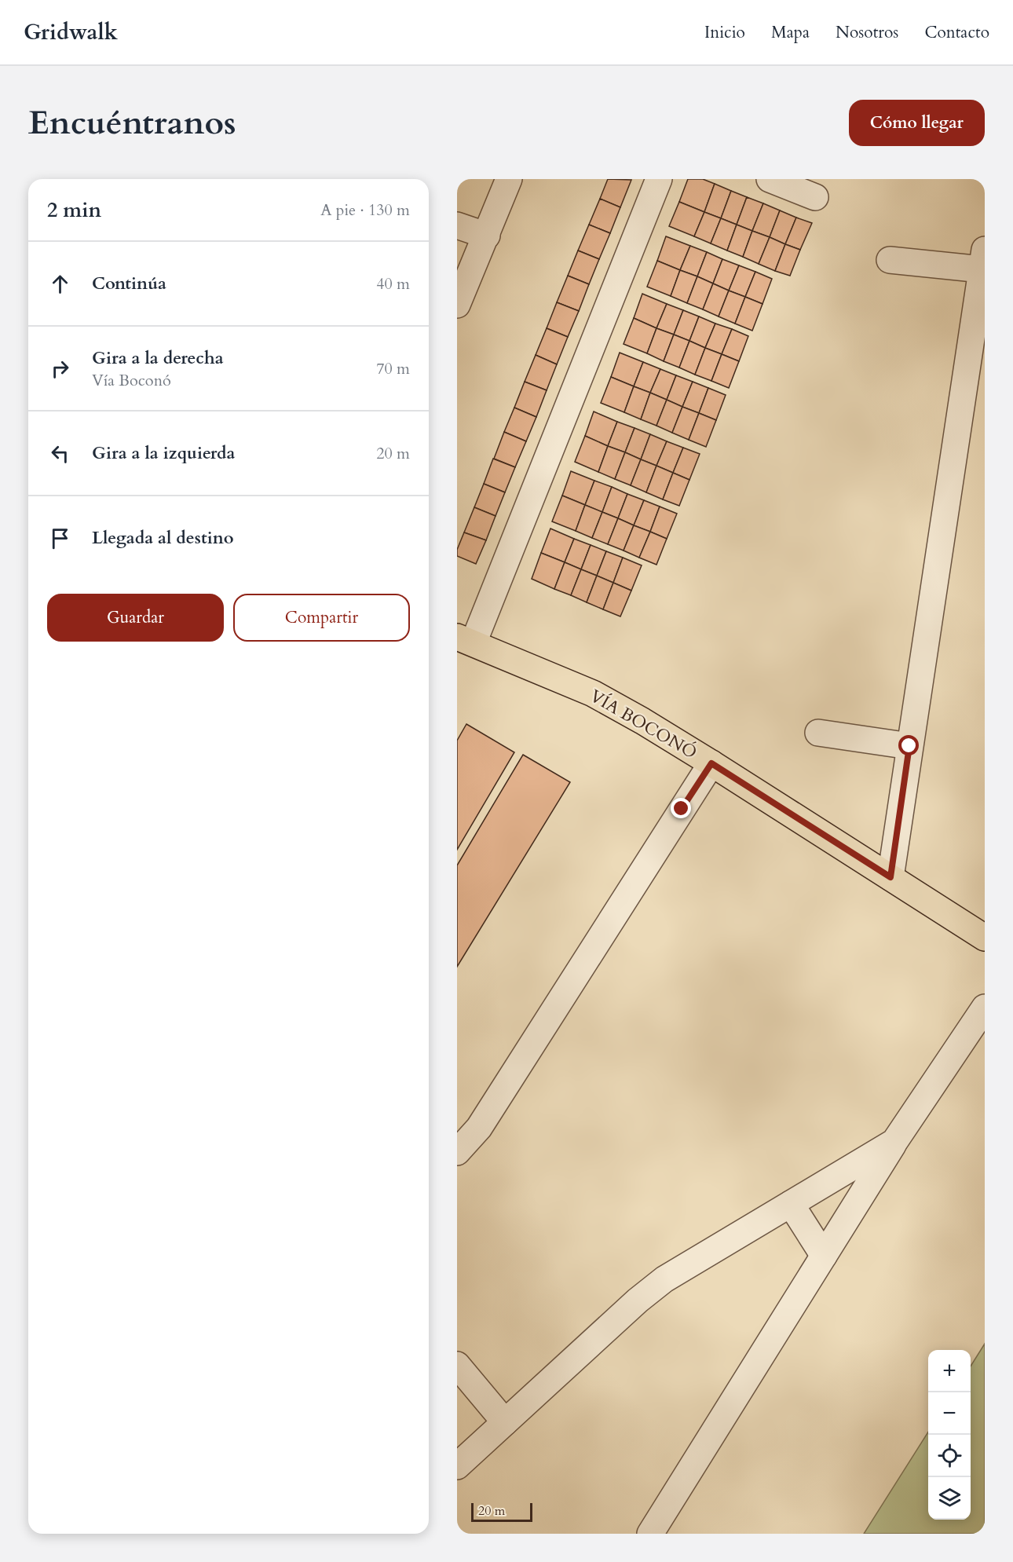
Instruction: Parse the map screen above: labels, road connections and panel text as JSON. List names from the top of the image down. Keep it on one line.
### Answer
{"streets":{"main road":["VÍA BOCONÓ"]},"scale_bar":"20 m","page":{"header":"Gridwalk","nav":["Inicio","Mapa","Nosotros","Contacto"],"buttons":["Cómo llegar",["Guardar","Compartir"]],"title":"Encuéntranos","heading":["2 min","A pie · 130 m"],"list":[["Continúa","40 m"],["Gira a la derecha","Vía Boconó","70 m"],["Gira a la izquierda","20 m"],"Llegada al destino"],"map_buttons":["+","−"],"scale":"20 m"}}
